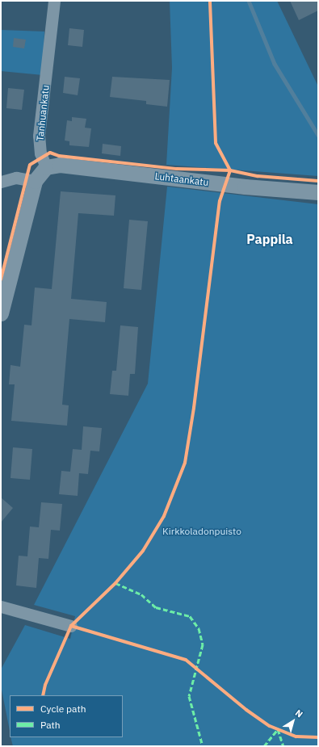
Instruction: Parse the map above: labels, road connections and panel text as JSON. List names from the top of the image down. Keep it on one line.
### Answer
{"streets":{"street":["Tanhuankatu","Luhtaankatu"]},"crossings":[["Tanhuankatu","Luhtaankatu"]],"districts":["Pappila"],"parks":["Kirkkoladonpuisto"],"legend":["Cycle path","Path"],"north":"top right"}
